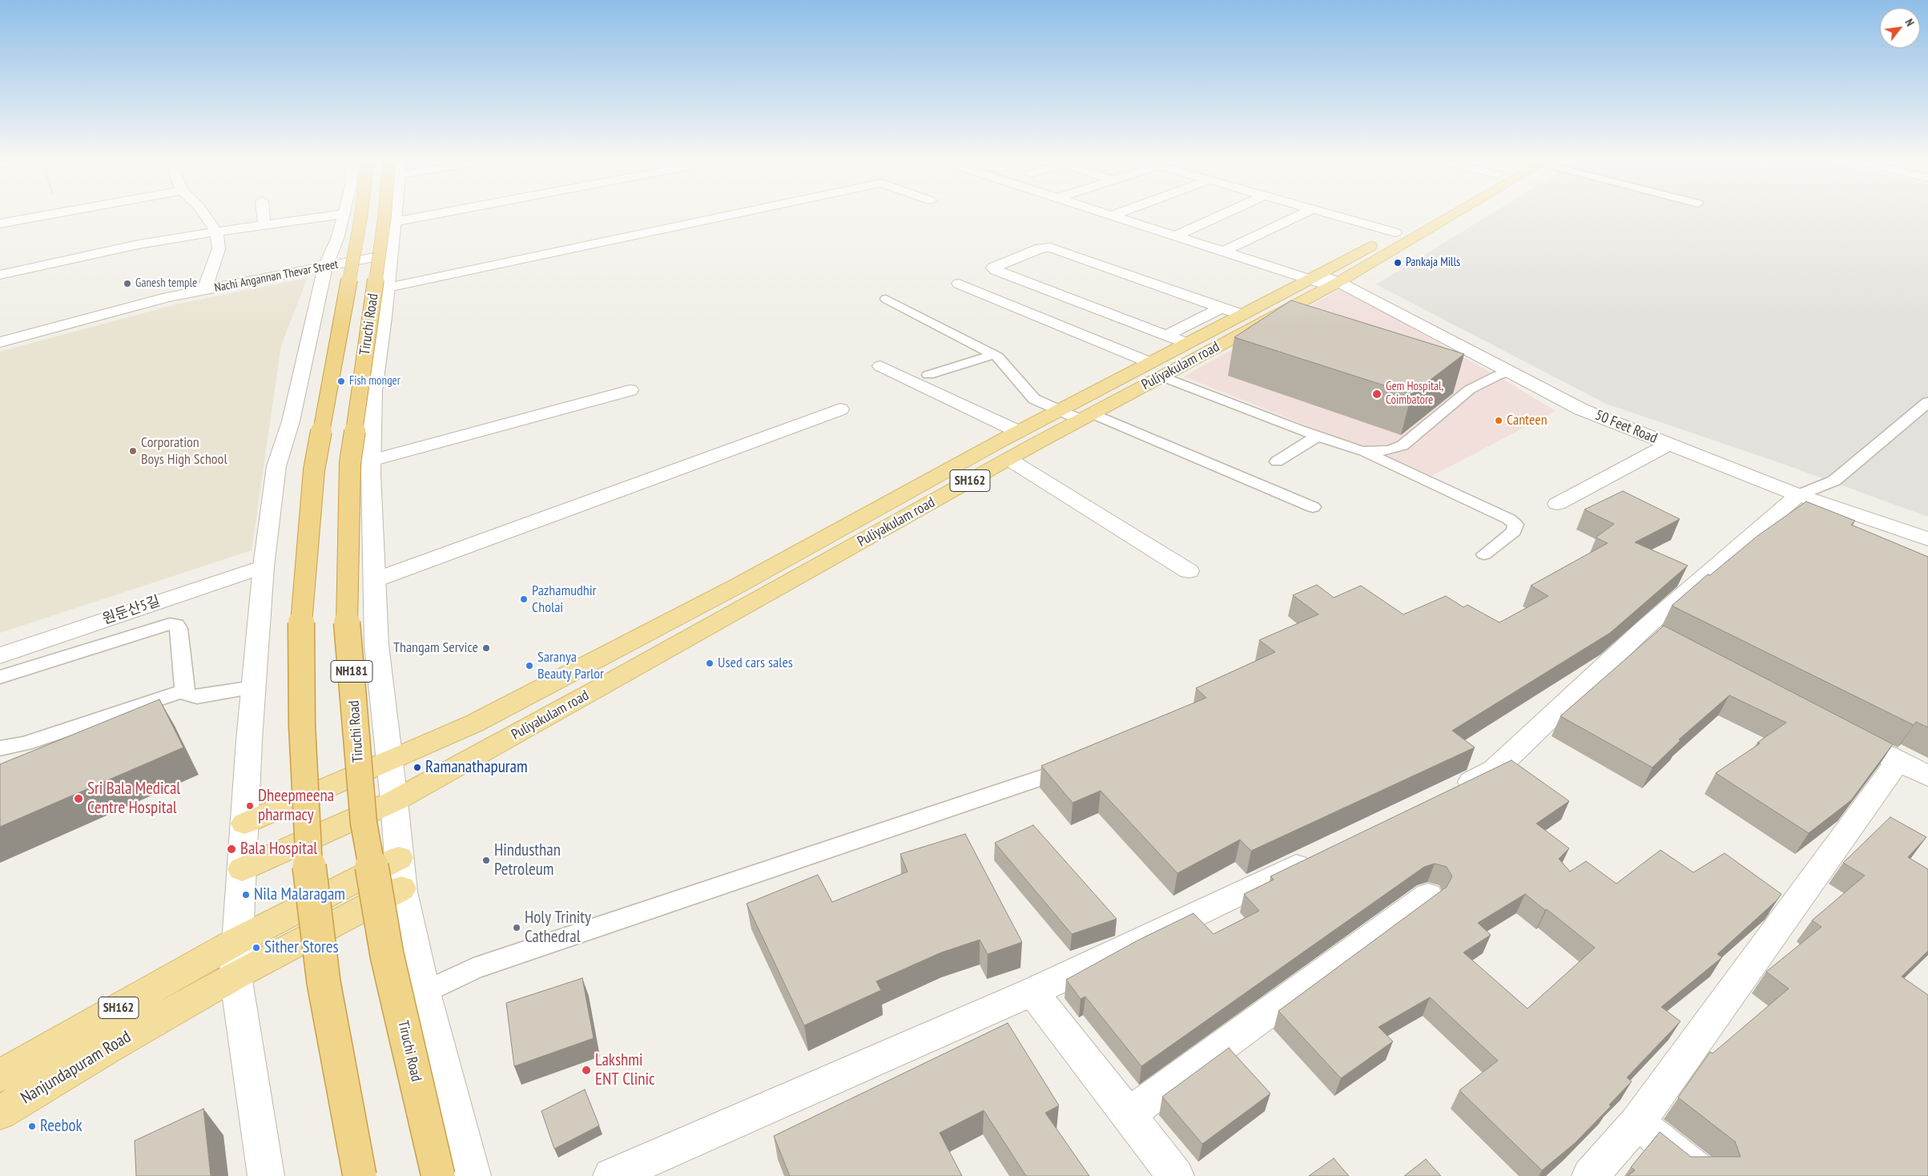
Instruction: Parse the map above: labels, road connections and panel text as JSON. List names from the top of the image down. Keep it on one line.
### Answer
{"streets":{"highway":["Tiruchi Road","NH181"],"main road":["Puliyakulam road","SH162","Nanjundapuram Road"],"street":["Nachi Angannan Thevar Street","50 Feet Road","원둔산5길"]},"crossings":[["Puliyakulam road","50 Feet Road"]],"places":["Pankaja Mills","Ganesh temple","Fish monger","Gem Hospital, Coimbatore","Canteen","Corporation Boys High School","Pazhamudhir Cholai","Thangam Service","Used cars sales","Saranya Beauty Parlor","Ramanathapuram","Sri Bala Medical Centre Hospital","Dheepmeena pharmacy","Bala Hospital","Hindusthan Petroleum","Nila Malaragam","Holy Trinity Cathedral","Sither Stores","Lakshmi ENT Clinic","Reebok"],"north":"top right"}
